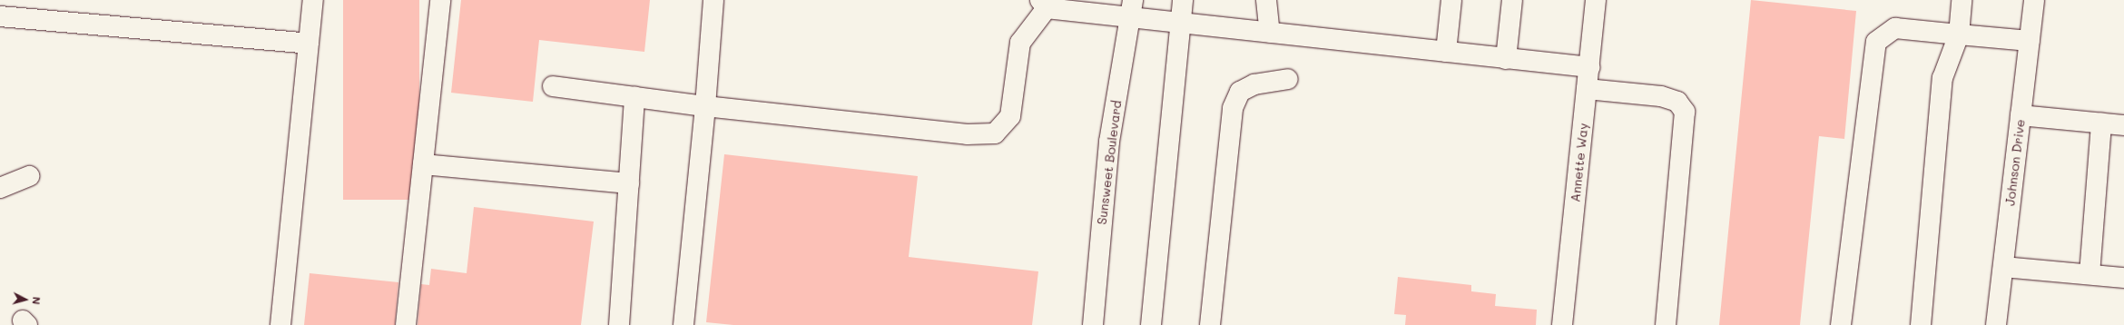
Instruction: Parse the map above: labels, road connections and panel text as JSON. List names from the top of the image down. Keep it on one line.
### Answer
{"streets":{"street":["Sunsweet Boulevard","Annette Way","Johnson Drive"]},"north":"right"}
